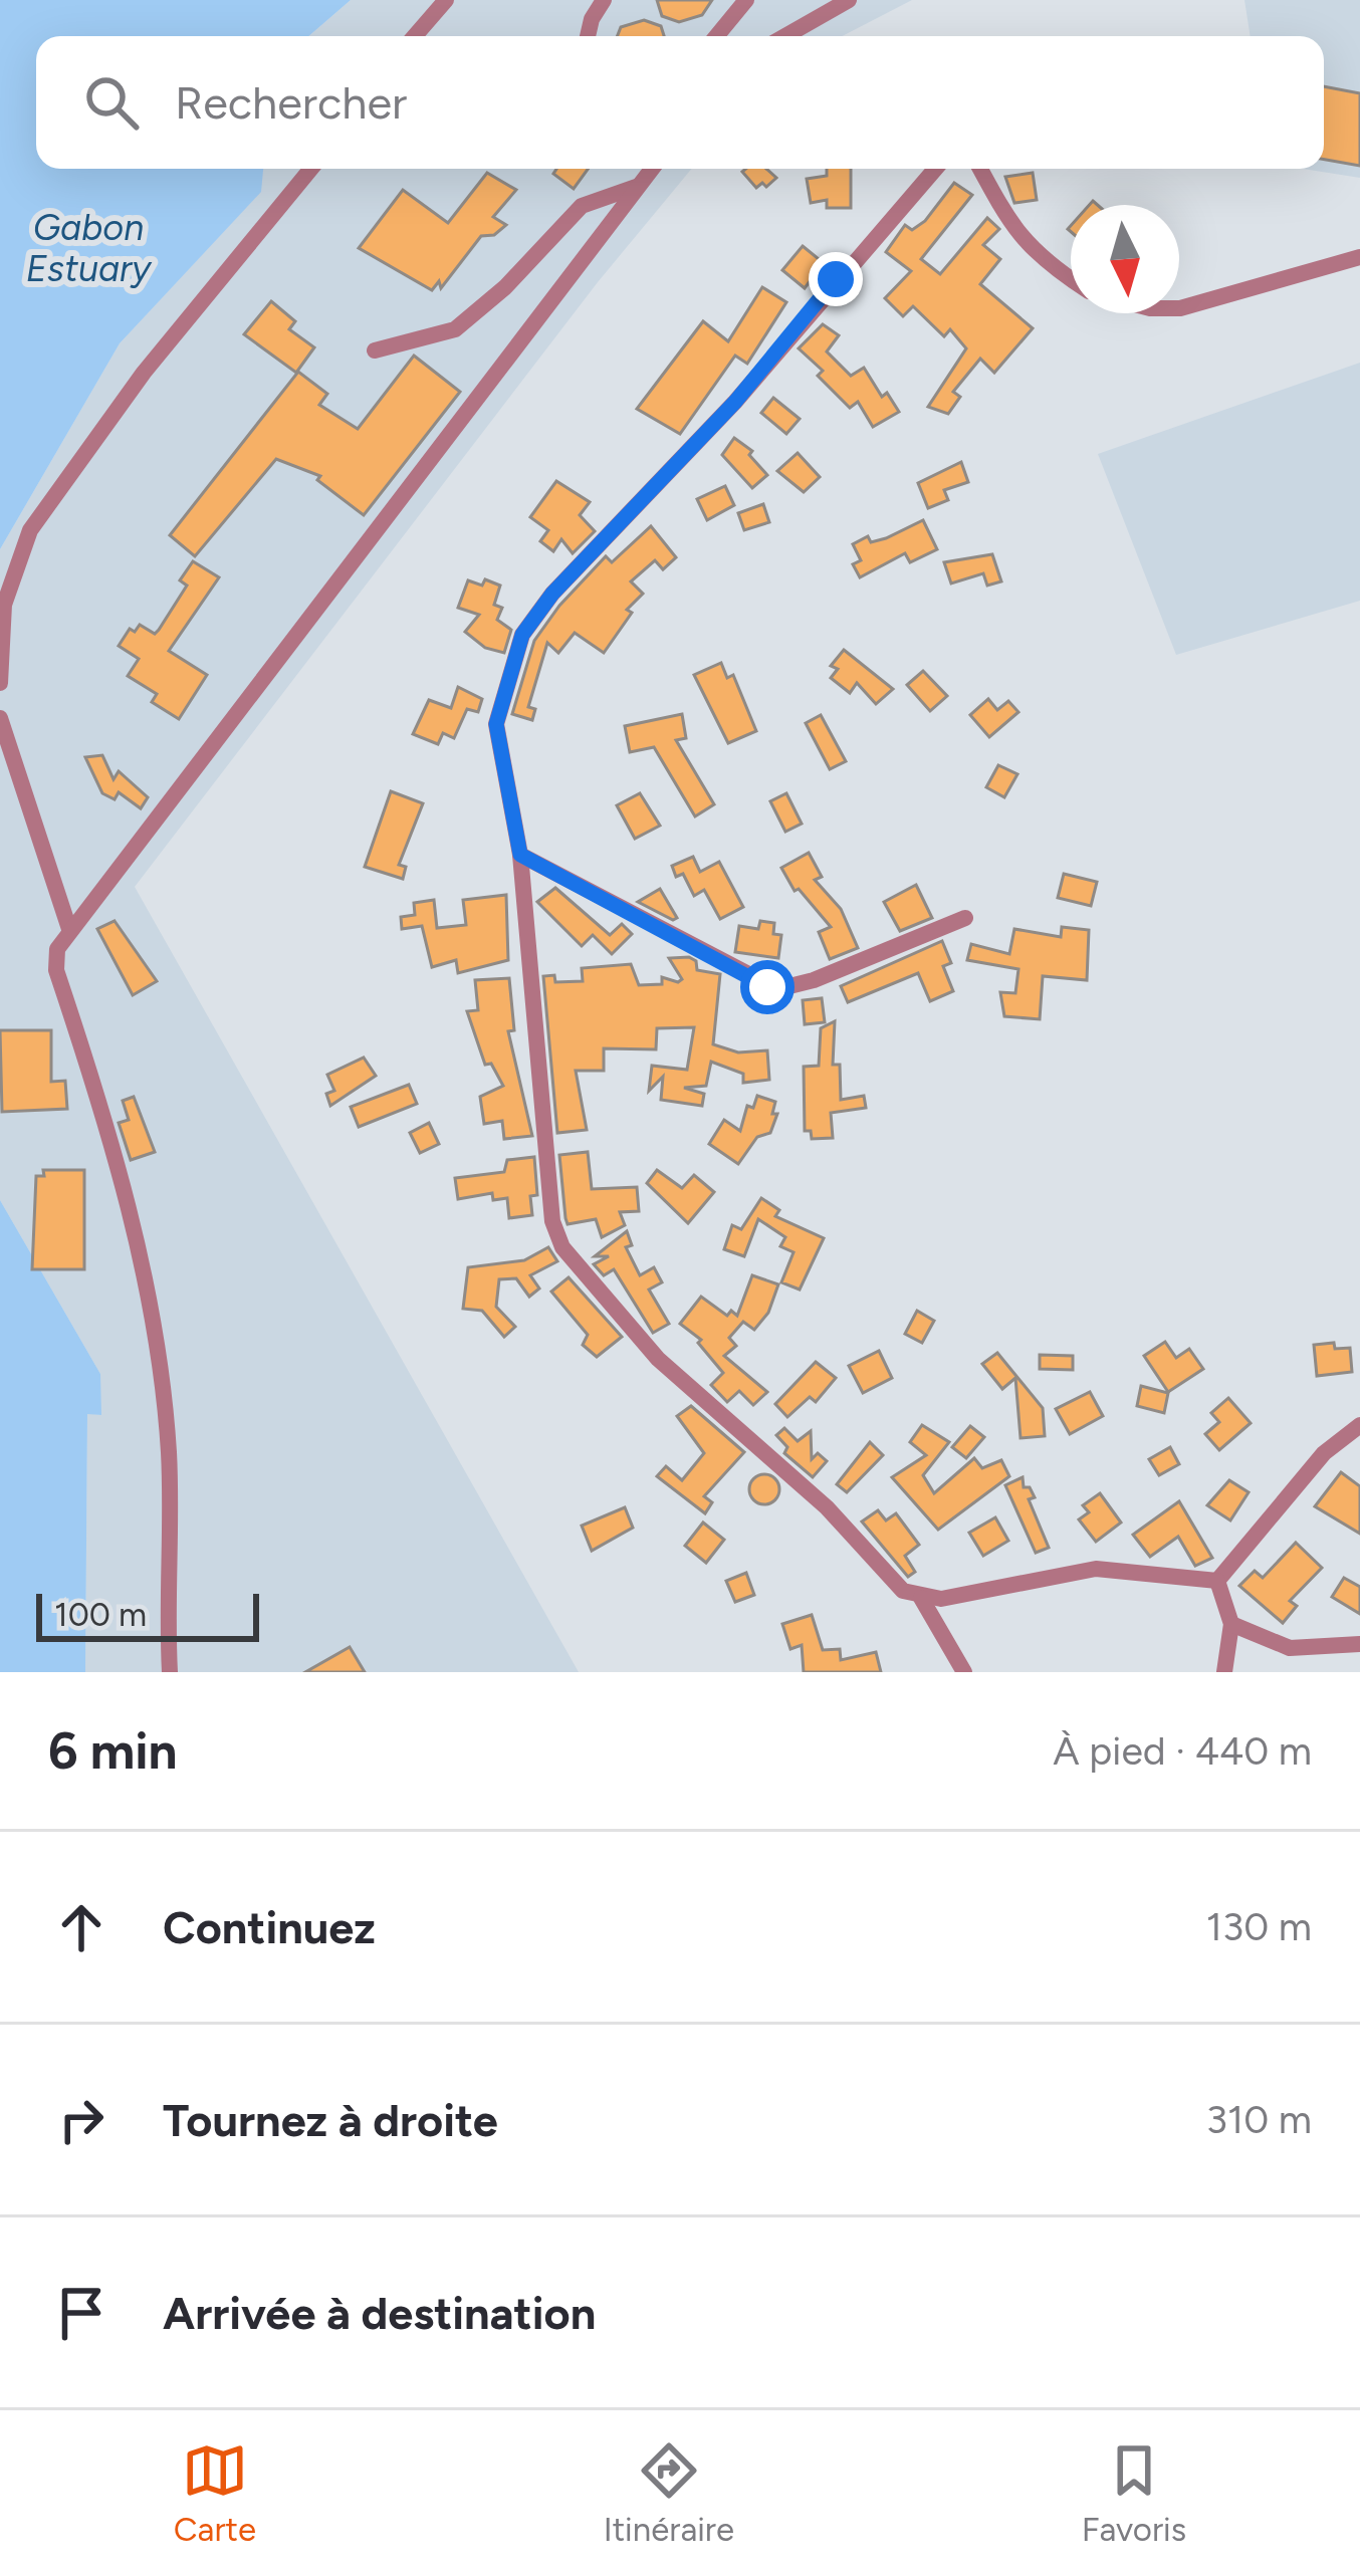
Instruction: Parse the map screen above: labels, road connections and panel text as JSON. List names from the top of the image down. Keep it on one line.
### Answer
{"water":["Gabon Estuary"],"scale_bar":"100 m","north":"bottom","page":{"search":"Rechercher","scale":"100 m","heading":["6 min","À pied · 440 m"],"list":[["Continuez","130 m"],["Tournez à droite","310 m"],"Arrivée à destination"],"nav":["Carte","Itinéraire","Favoris"]}}
